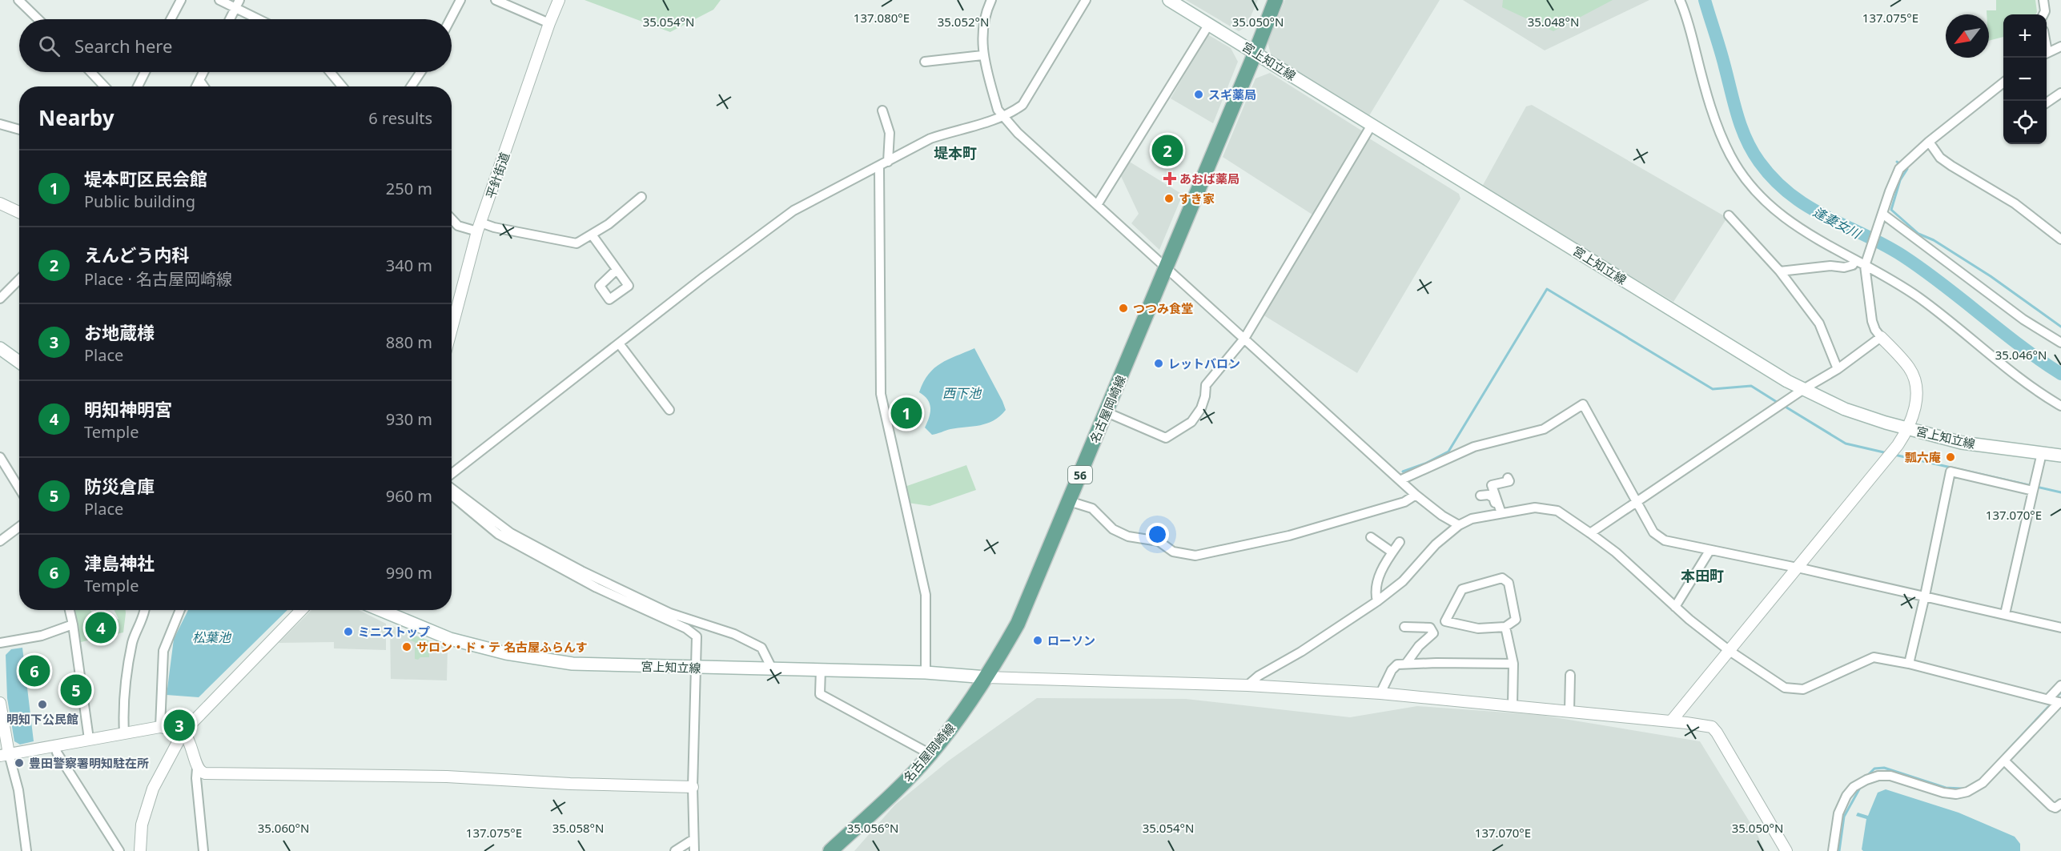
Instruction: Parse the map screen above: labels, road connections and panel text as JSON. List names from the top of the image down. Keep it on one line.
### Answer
{"streets":{"main road":["宮上知立線","名古屋岡崎線","56"],"street":["平針街道"]},"crossings":[["宮上知立線","名古屋岡崎線"]],"districts":["堤本町","本田町"],"water":["逢妻女川","西下池","松葉池"],"places":{"other":["スギ薬局","すき家","つつみ食堂","レットバロン","瓢六庵","ミニストップ","ローソン","サロン・ド・テ 名古屋ふらんす","明知下公民館","豊田警察署明知駐在所"],"health":["あおば薬局"]},"north":"bottom left","page":{"map_buttons":["+","−"],"search":"Search here","heading":["Nearby","6 results"],"pins":["2","1","4","6","5","3"],"list":[{"mark":"1","name":"堤本町区民会館","note":"Public building","value":"250 m"},{"mark":"2","name":"えんどう内科","note":"Place · 名古屋岡崎線","value":"340 m"},{"mark":"3","name":"お地蔵様","note":"Place","value":"880 m"},{"mark":"4","name":"明知神明宮","note":"Temple","value":"930 m"},{"mark":"5","name":"防災倉庫","note":"Place","value":"960 m"},{"mark":"6","name":"津島神社","note":"Temple","value":"990 m"}]},"coordinates":["137.080°E","137.075°E","35.052°N","35.054°N","35.050°N","35.048°N","35.046°N","137.070°E","35.060°N","35.058°N","35.056°N"]}
